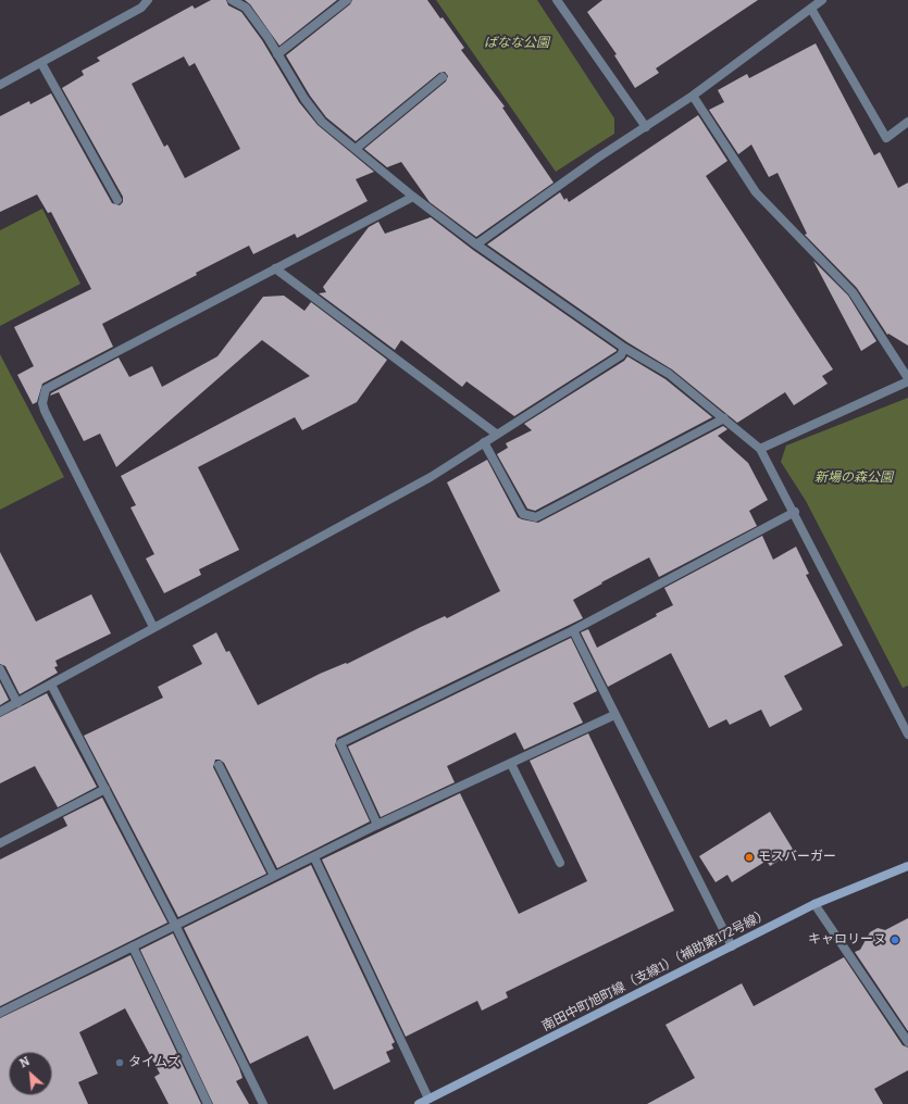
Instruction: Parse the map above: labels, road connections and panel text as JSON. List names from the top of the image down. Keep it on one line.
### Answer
{"streets":{"main road":["南田中町旭町線（支線1）（補助第172号線）"]},"parks":["ばなな公園","新場の森公園"],"places":["モスバーガー","キャロリーヌ","タイムズ"],"north":"top left"}
